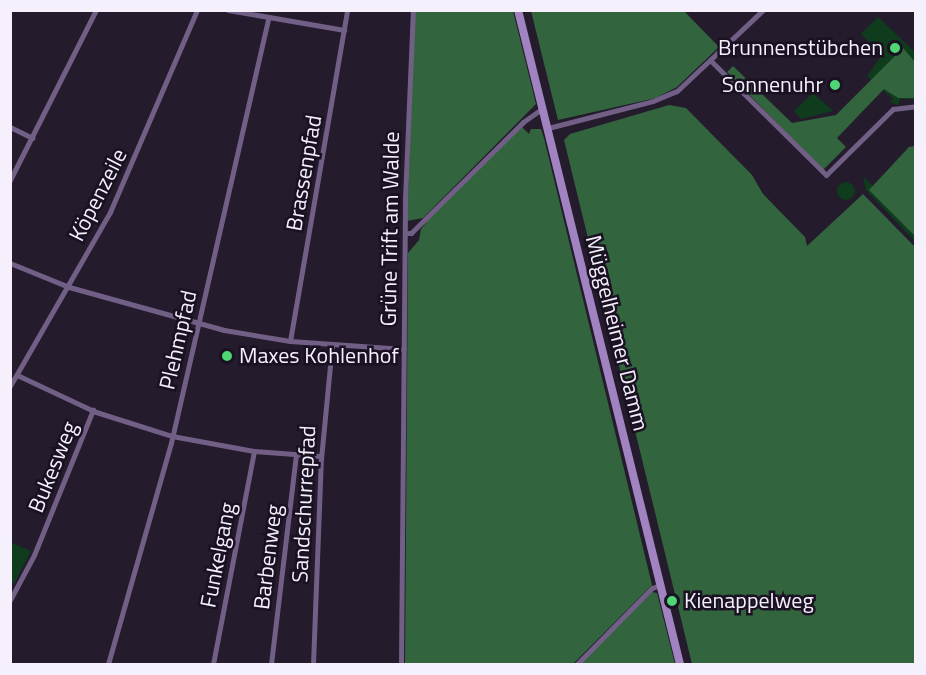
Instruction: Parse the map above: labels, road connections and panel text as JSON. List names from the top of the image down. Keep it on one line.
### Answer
{"streets":{"main road":["Müggelheimer Damm"],"street":["Brassenpfad","Köpenzeile","Grüne Trift am Walde","Plehmpfad","Bukesweg","Sandschurrepfad","Funkelgang","Barbenweg"]},"places":["Brunnenstübchen","Sonnenuhr","Maxes Kohlenhof","Kienappelweg"]}
